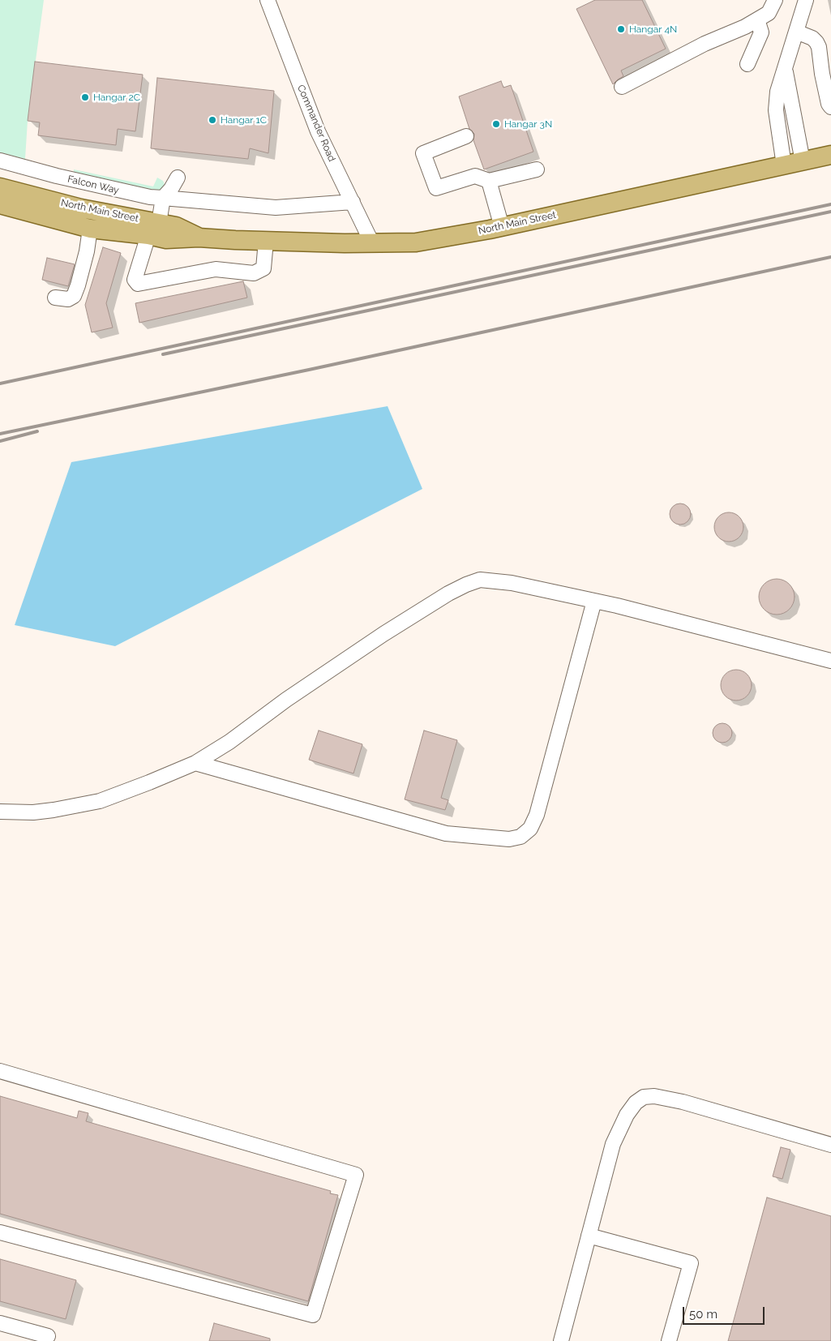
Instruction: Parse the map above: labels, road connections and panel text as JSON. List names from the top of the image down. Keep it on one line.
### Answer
{"streets":{"main road":["North Main Street"],"street":["Commander Road","Falcon Way"]},"crossings":[["Commander Road","Falcon Way"],["Commander Road","North Main Street"]],"places":["Hangar 4N","Hangar 2C","Hangar 1C","Hangar 3N"],"scale_bar":"50 m"}
